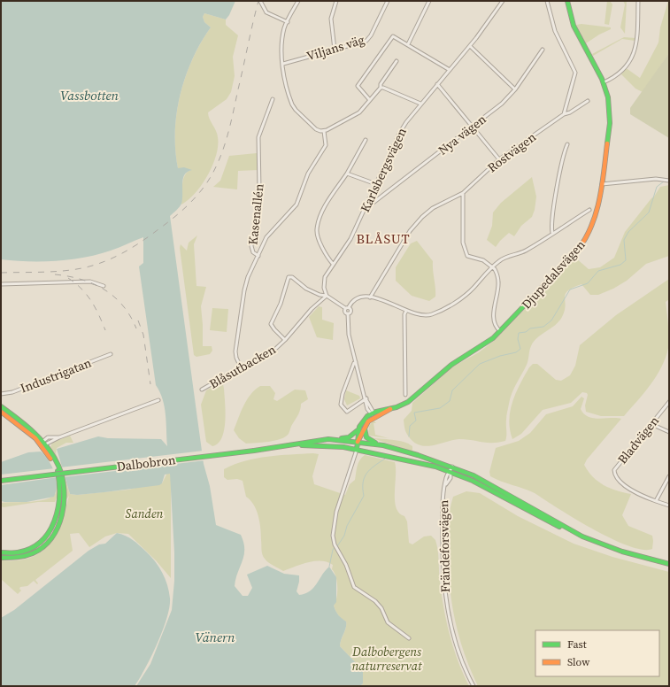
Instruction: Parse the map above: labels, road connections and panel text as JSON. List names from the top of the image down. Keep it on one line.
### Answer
{"streets":{"main road":["Djupedalsvägen","Dalbobron"],"street":["Viljans väg","Nya vägen","Rostvägen","Karlsbergsvägen","Kasenallén","Blåsutbacken","Industrigatan","Bladvägen","Frändeforsvägen"]},"crossings":[["Nya vägen","Karlsbergsvägen"],["Karlsbergsvägen","Blåsutbacken"],["Kasenallén","Blåsutbacken"],["Djupedalsvägen","Dalbobron"],["Dalbobron","Frändeforsvägen"]],"districts":["BLÅSUT"],"water":["Vassbotten","Vänern"],"parks":["Sanden","Dalbobergens naturreservat"],"legend":["Fast","Slow"]}
